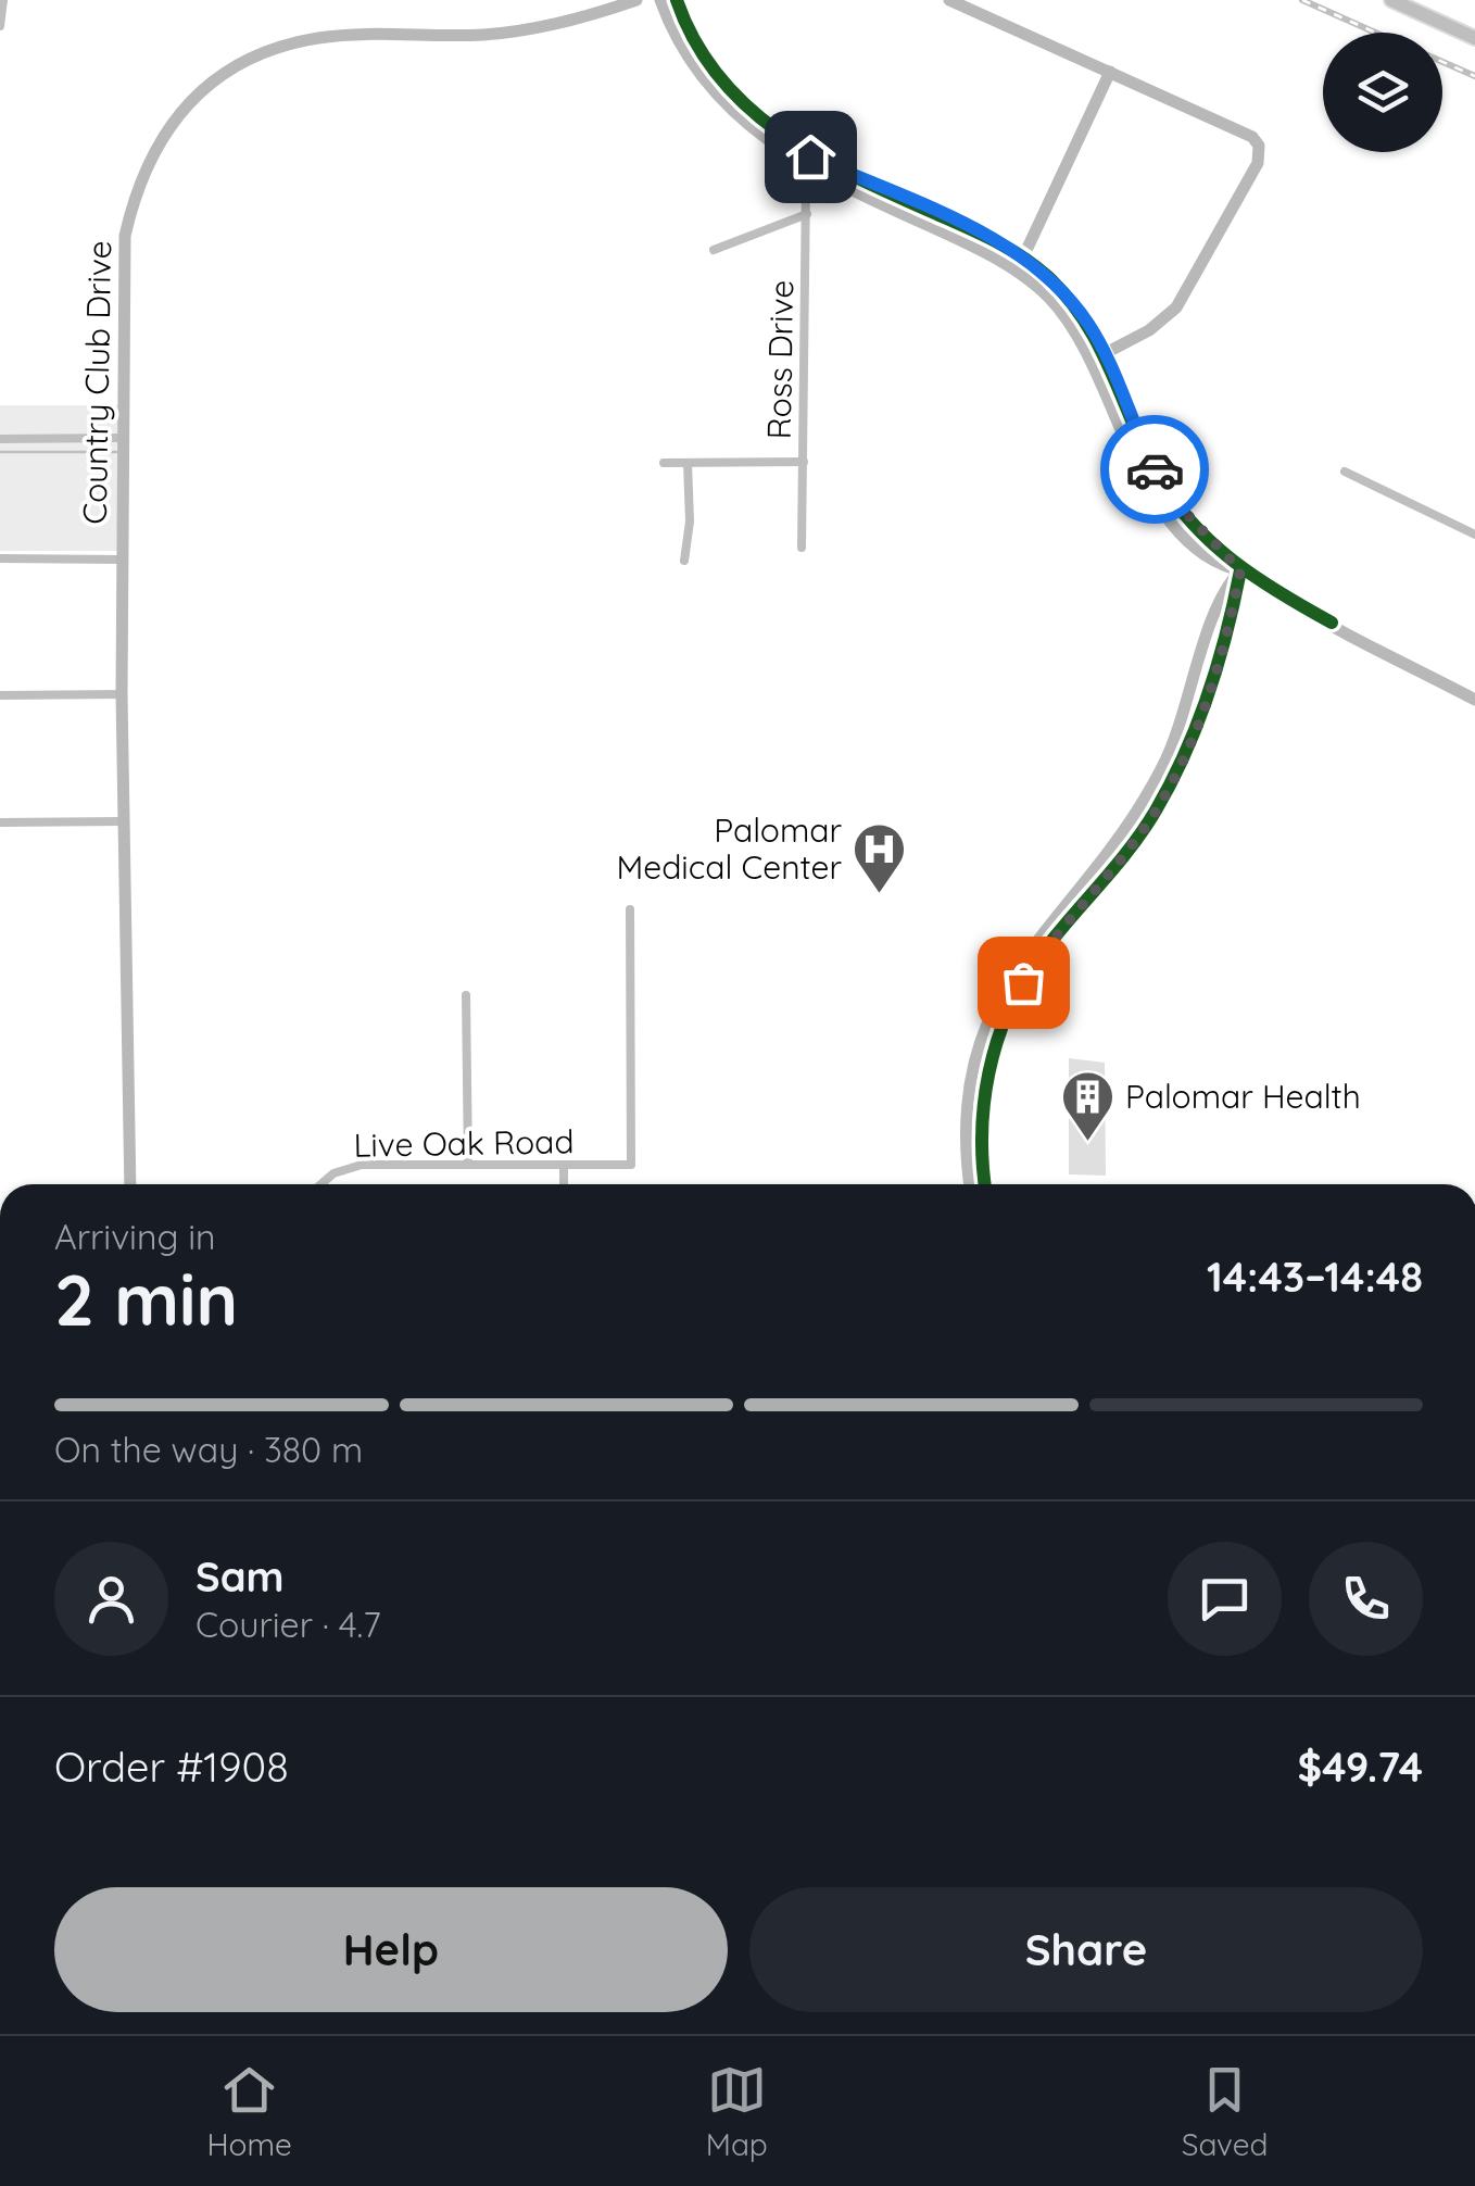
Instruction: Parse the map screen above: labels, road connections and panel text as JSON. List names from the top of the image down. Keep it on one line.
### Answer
{"streets":{"main road":["Country Club Drive"],"street":["Ross Drive","Live Oak Road"]},"places":{"hospital":["Palomar Medical Center"],"building":["Palomar Health"]},"page":{"heading":["2 min","Arriving in","14:43–14:48"],"panel":["Sam","Courier · 4.7","Order #1908","$49.74"],"bar":"On the way · 380 m","buttons":["Help","Share"],"tabs":["Home","Map","Saved"]}}
